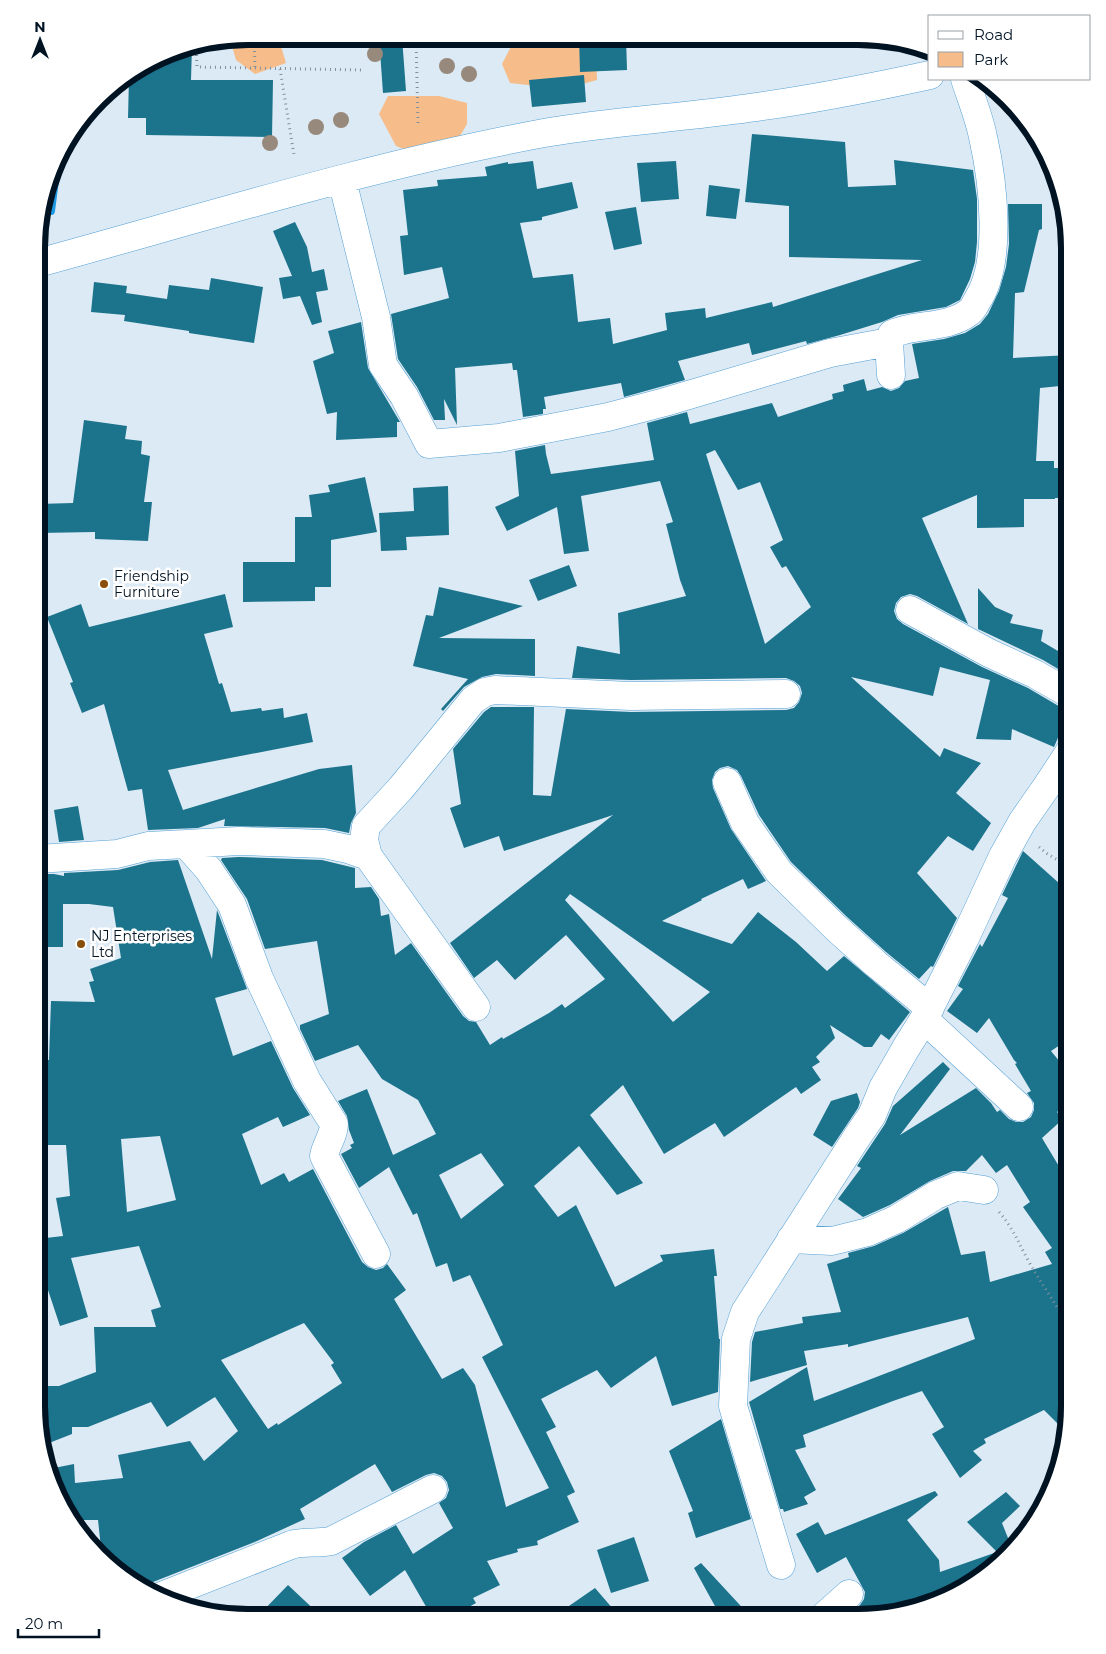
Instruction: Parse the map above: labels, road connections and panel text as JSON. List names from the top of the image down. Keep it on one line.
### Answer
{"places":["Friendship Furniture","NJ Enterprises Ltd"],"legend":["Road","Park"],"scale_bar":"20 m","north":"top"}
